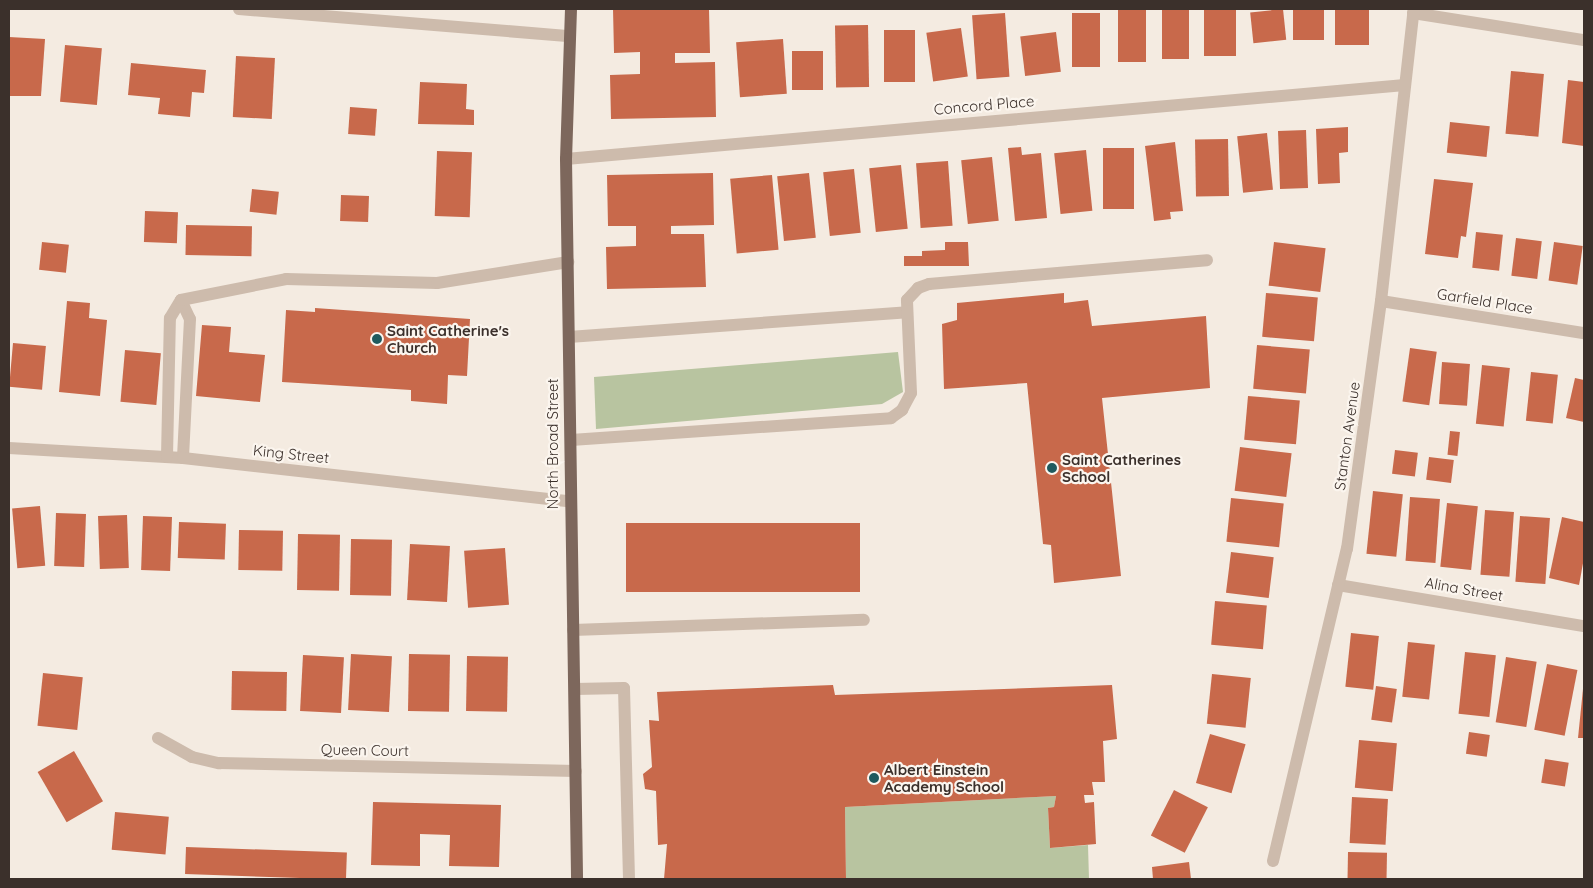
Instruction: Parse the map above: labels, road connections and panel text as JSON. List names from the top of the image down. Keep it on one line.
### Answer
{"streets":{"main road":["North Broad Street"],"street":["Concord Place","Garfield Place","Stanton Avenue","King Street","Alina Street","Queen Court"]},"crossings":[["Concord Place","Stanton Avenue"],["Concord Place","North Broad Street"],["Garfield Place","Stanton Avenue"],["Stanton Avenue","Alina Street"],["North Broad Street","King Street"],["North Broad Street","Queen Court"]],"places":["Saint Catherine's Church","Saint Catherines School","Albert Einstein Academy School"]}
